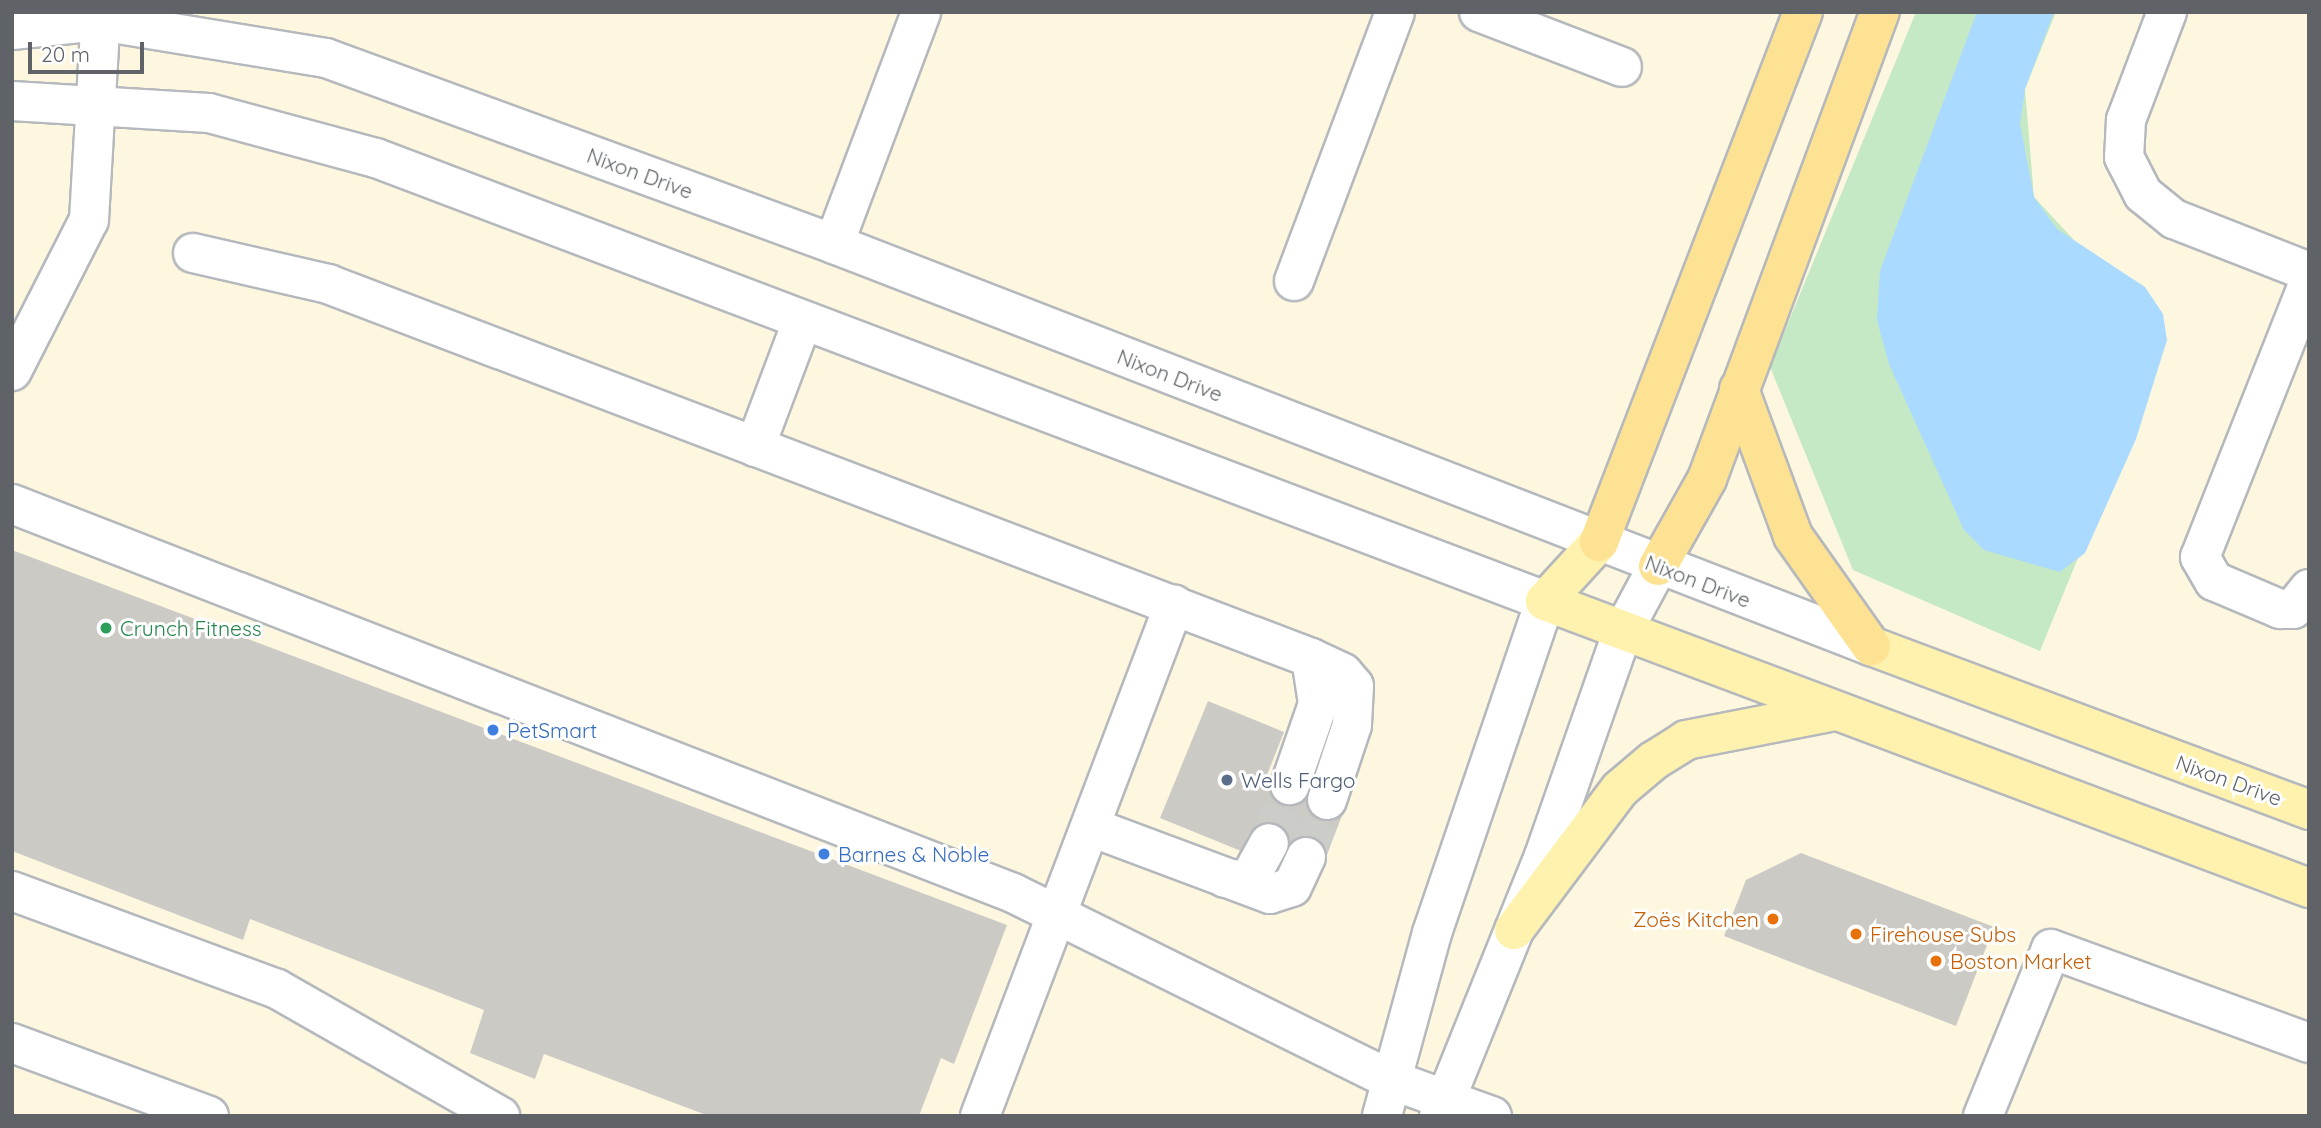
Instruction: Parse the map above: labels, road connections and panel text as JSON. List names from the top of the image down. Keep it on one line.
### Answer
{"streets":{"main road":["Nixon Drive"]},"places":["Crunch Fitness","PetSmart","Wells Fargo","Barnes & Noble","Zoës Kitchen","Firehouse Subs","Boston Market"],"scale_bar":"20 m"}
